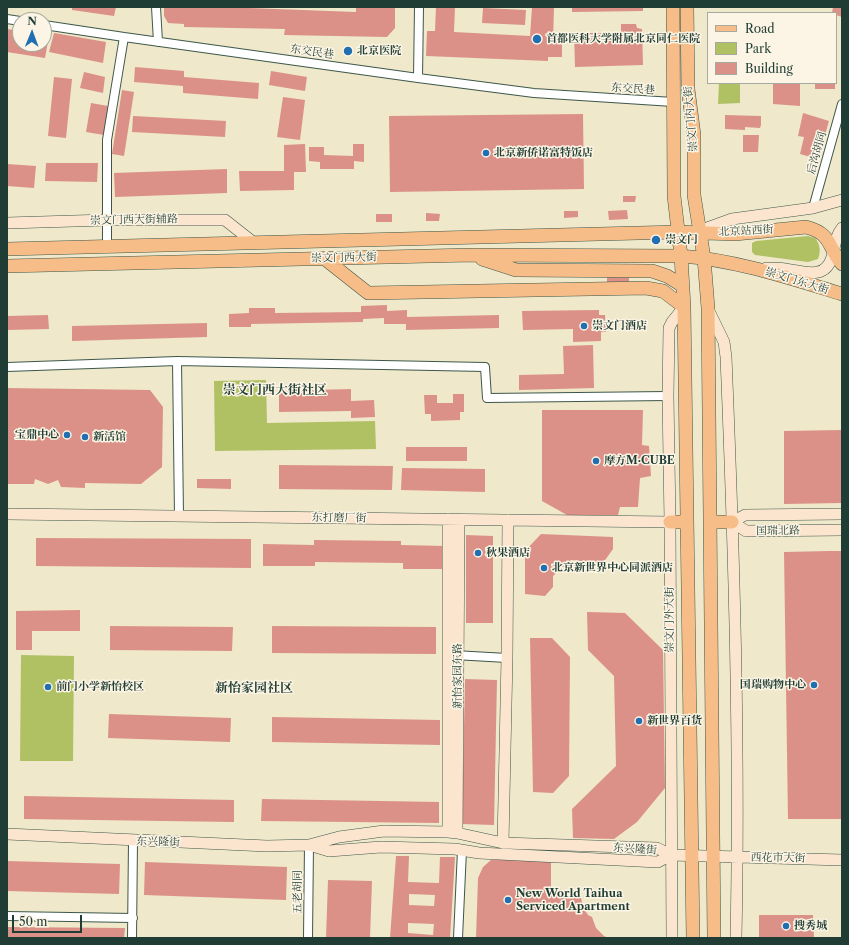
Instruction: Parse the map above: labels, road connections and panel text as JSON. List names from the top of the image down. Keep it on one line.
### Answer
{"streets":{"main road":["崇文门内大街","北京站西街","崇文门西大街","崇文门东大街","崇文门外大街"],"street":["东交民巷","后沟胡同","崇文门西大街辅路","东打磨厂街","国瑞北路","新怡家园东路","东兴隆街","西花市大街","五老胡同"]},"crossings":[["东交民巷","崇文门内大街"],["崇文门内大街","北京站西街"],["崇文门内大街","崇文门西大街"],["崇文门内大街","崇文门外大街"],["后沟胡同","北京站西街"],["崇文门西大街辅路","崇文门西大街"],["北京站西街","崇文门西大街"],["北京站西街","崇文门东大街"],["崇文门西大街","崇文门东大街"],["崇文门西大街","崇文门外大街"],["崇文门东大街","崇文门外大街"],["东打磨厂街","崇文门外大街"],["东打磨厂街","新怡家园东路"],["崇文门外大街","东兴隆街"],["崇文门外大街","西花市大街"],["新怡家园东路","东兴隆街"],["东兴隆街","西花市大街"],["东兴隆街","五老胡同"]],"districts":["崇文门西大街社区","新怡家园社区"],"places":["首都医科大学附属北京同仁医院","北京医院","北京新侨诺富特饭店","崇文门","崇文门酒店","宝鼎中心","新活馆","摩方M·CUBE","秋果酒店","北京新世界中心同派酒店","国瑞购物中心","前门小学新怡校区","新世界百货","New World Taihua Serviced Apartment","搜秀城"],"legend":["Road","Park","Building"],"scale_bar":"50 m","north":"top"}
